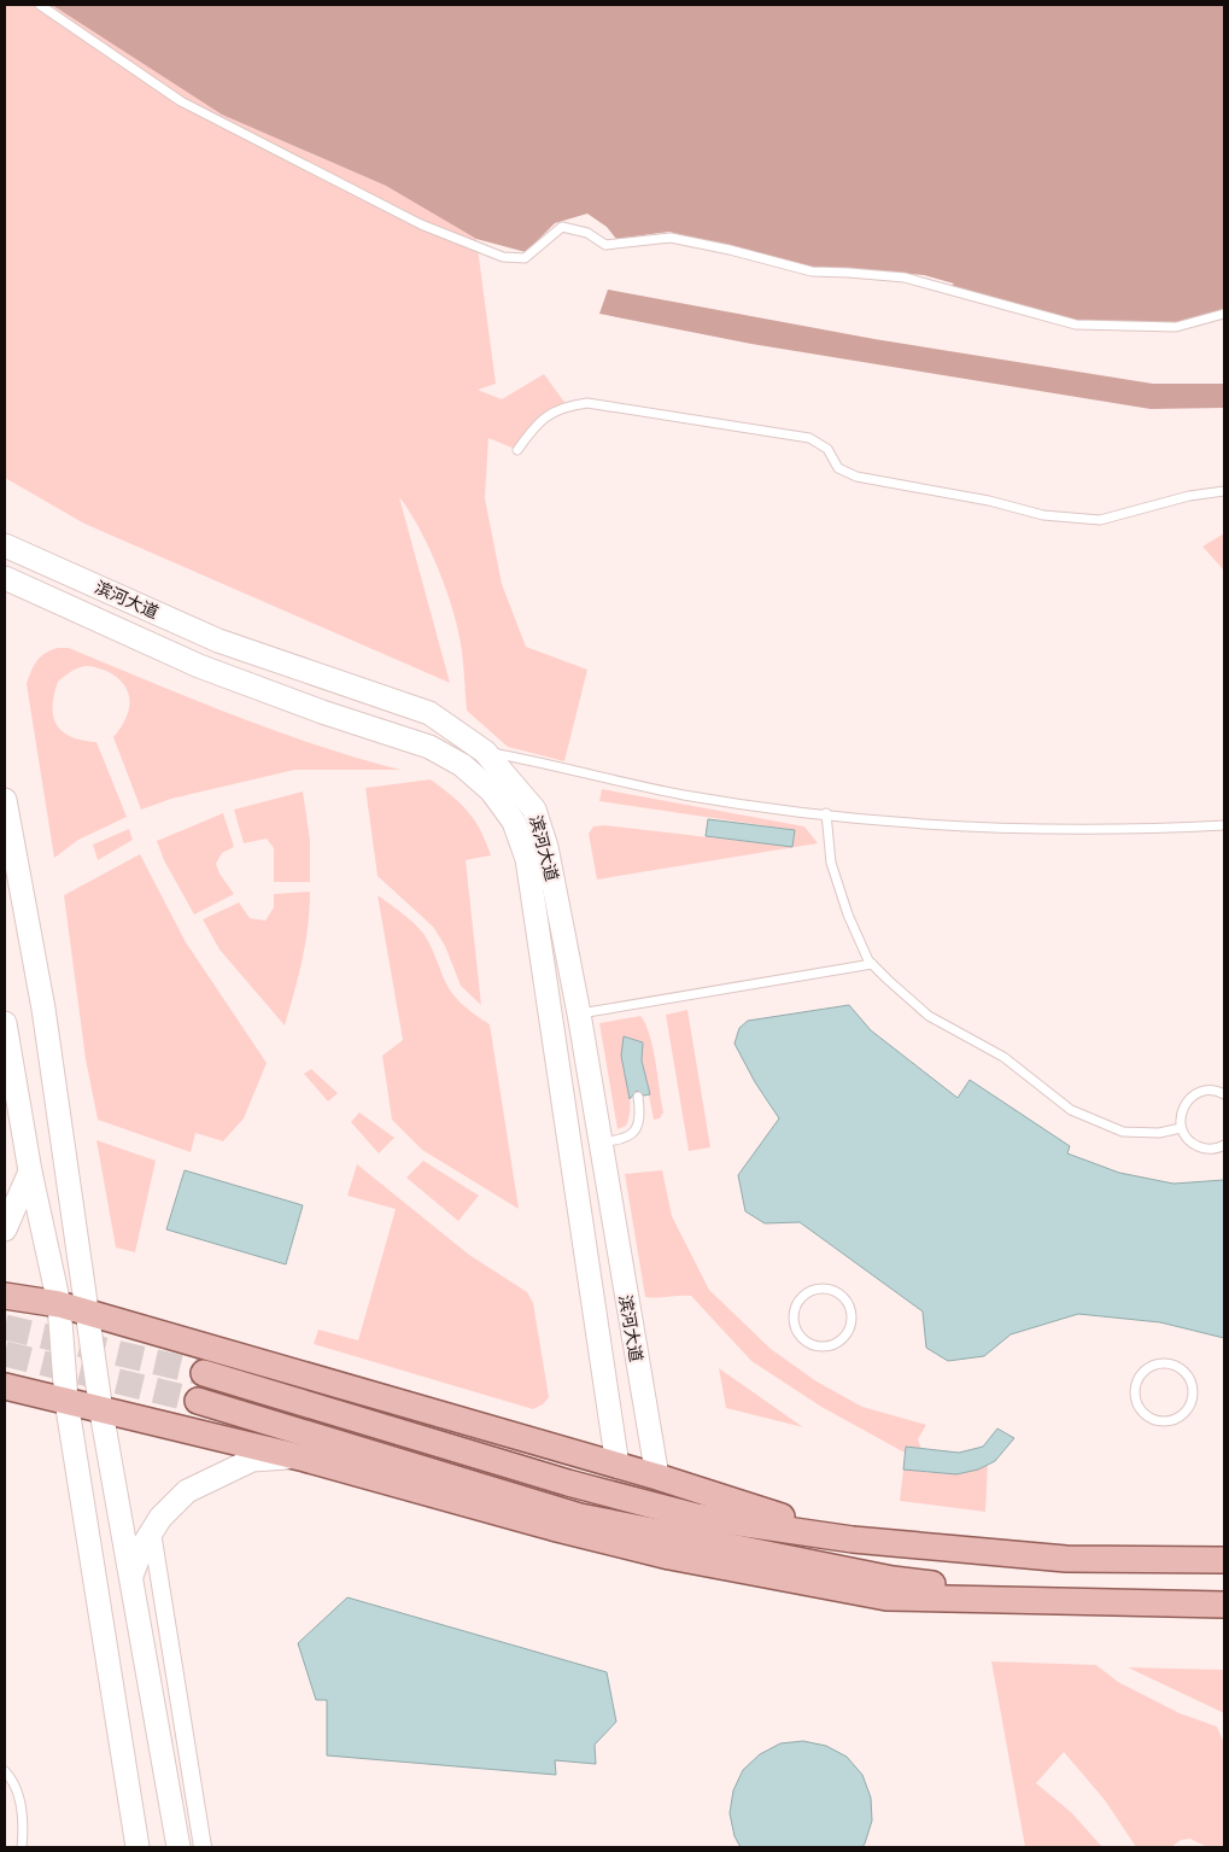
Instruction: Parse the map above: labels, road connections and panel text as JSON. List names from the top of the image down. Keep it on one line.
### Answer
{"streets":{"street":["滨河大道"]}}
